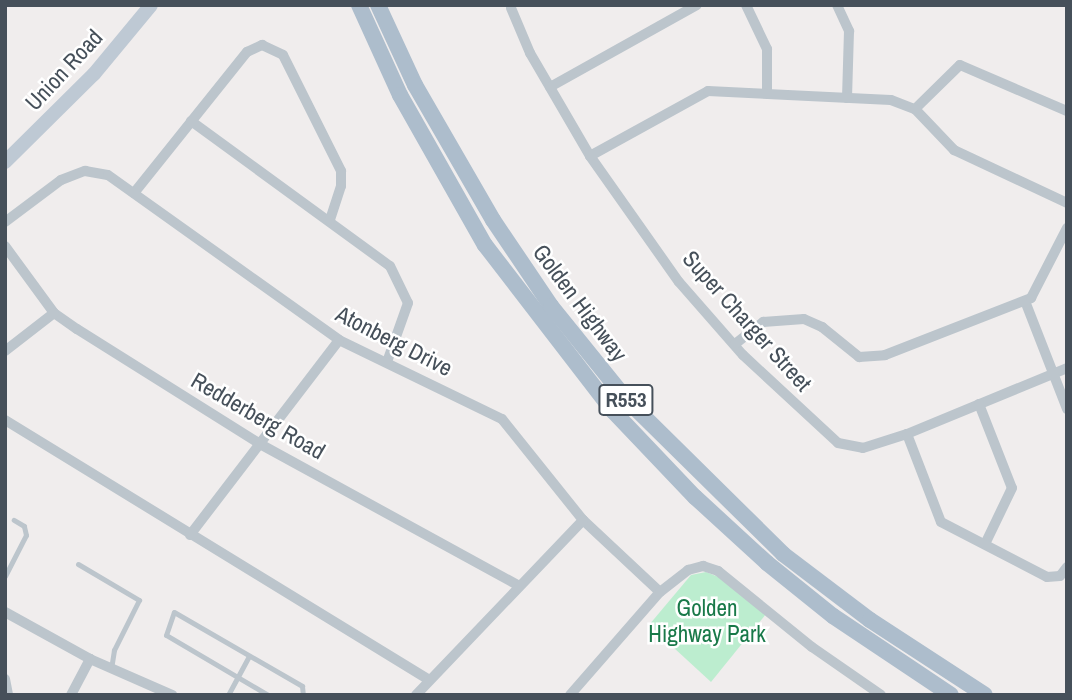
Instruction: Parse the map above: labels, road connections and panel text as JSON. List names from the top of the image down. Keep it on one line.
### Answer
{"streets":{"main road":["Golden Highway","R553"],"street":["Union Road","Super Charger Street","Atonberg Drive","Redderberg Road"]},"parks":["Golden Highway Park"]}
